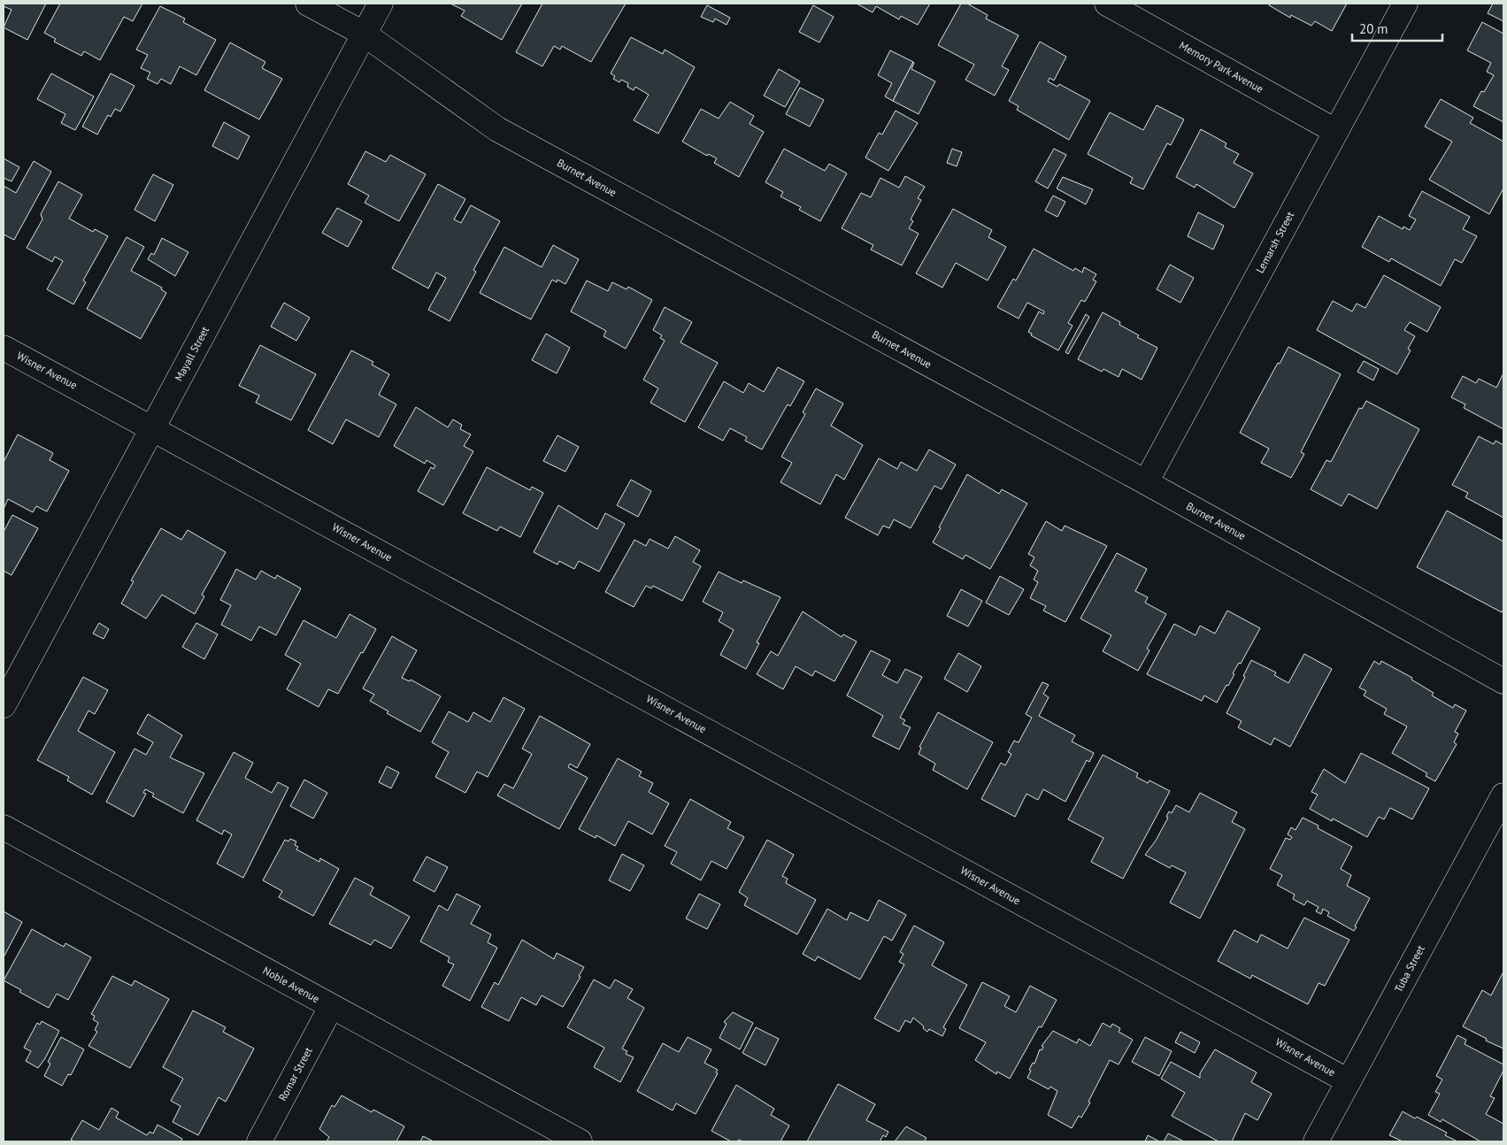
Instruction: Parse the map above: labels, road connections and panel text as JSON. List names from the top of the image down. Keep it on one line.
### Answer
{"streets":{"street":["Memory Park Avenue","Burnet Avenue","Lemarsh Street","Mayall Street","Wisner Avenue","Tuba Street","Noble Avenue","Romar Street"]},"crossings":[["Memory Park Avenue","Lemarsh Street"],["Burnet Avenue","Lemarsh Street"],["Burnet Avenue","Mayall Street"],["Mayall Street","Wisner Avenue"],["Wisner Avenue","Tuba Street"],["Noble Avenue","Romar Street"]],"scale_bar":"20 m"}
